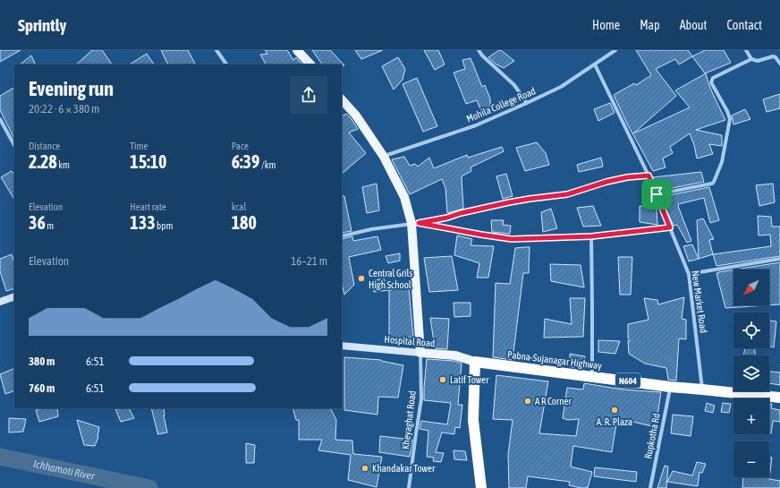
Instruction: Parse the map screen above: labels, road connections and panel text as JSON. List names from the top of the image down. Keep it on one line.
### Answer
{"streets":{"highway":["Pabna-Sujanagar Highway","N604"],"main road":["Hospital Road"],"street":["Mohila College Road","New Market Road","Kheyaghat Road","Rupkotha Rd"]},"crossings":[["Mohila College Road","New Market Road"],["New Market Road","Pabna-Sujanagar Highway"],["Hospital Road","Pabna-Sujanagar Highway"],["Hospital Road","Kheyaghat Road"],["Pabna-Sujanagar Highway","Rupkotha Rd"]],"water":["Ichhamoti River"],"places":["Central Grils High School","Latif Tower","A R Corner","A. R. Plaza","Khandakar Tower"],"north":"bottom left","page":{"header":"Sprintly","nav":["Home","Map","About","Contact"],"heading":["Evening run","20:22 · 6 × 380 m"],"stats":[["Distance","2.28 km"],["Time","15:10"],["Pace","6:39 /km"],["Elevation","36 m"],["Heart rate","133 bpm"],["kcal","180"]],"chart":["Elevation","16–21 m"],"map_buttons":["+","−"],"list":[{"name":"380 m","note":"6:51"},{"name":"760 m","note":"6:51"}]}}
